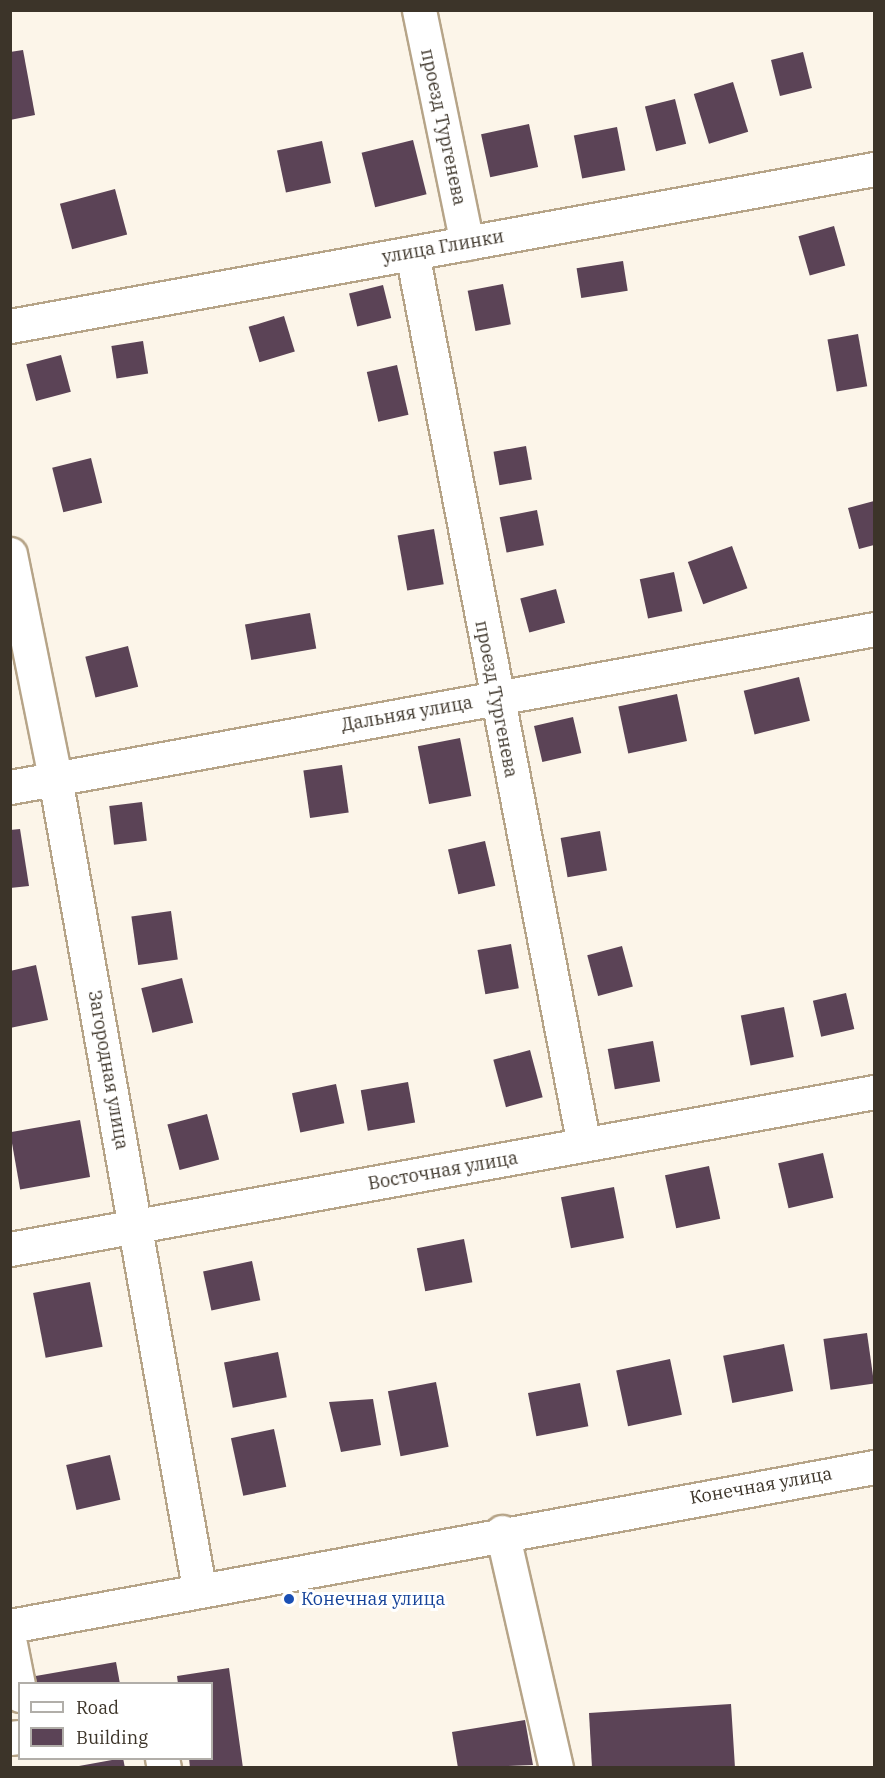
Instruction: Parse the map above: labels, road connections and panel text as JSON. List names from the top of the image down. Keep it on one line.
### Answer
{"streets":{"street":["проезд Тургенева","улица Глинки","Дальняя улица","Загородная улица","Восточная улица","Конечная улица"]},"crossings":[["проезд Тургенева","улица Глинки"],["проезд Тургенева","Дальняя улица"],["проезд Тургенева","Восточная улица"],["Дальняя улица","Загородная улица"],["Загородная улица","Восточная улица"],["Загородная улица","Конечная улица"]],"places":["Конечная улица"],"legend":["Road","Building"]}
